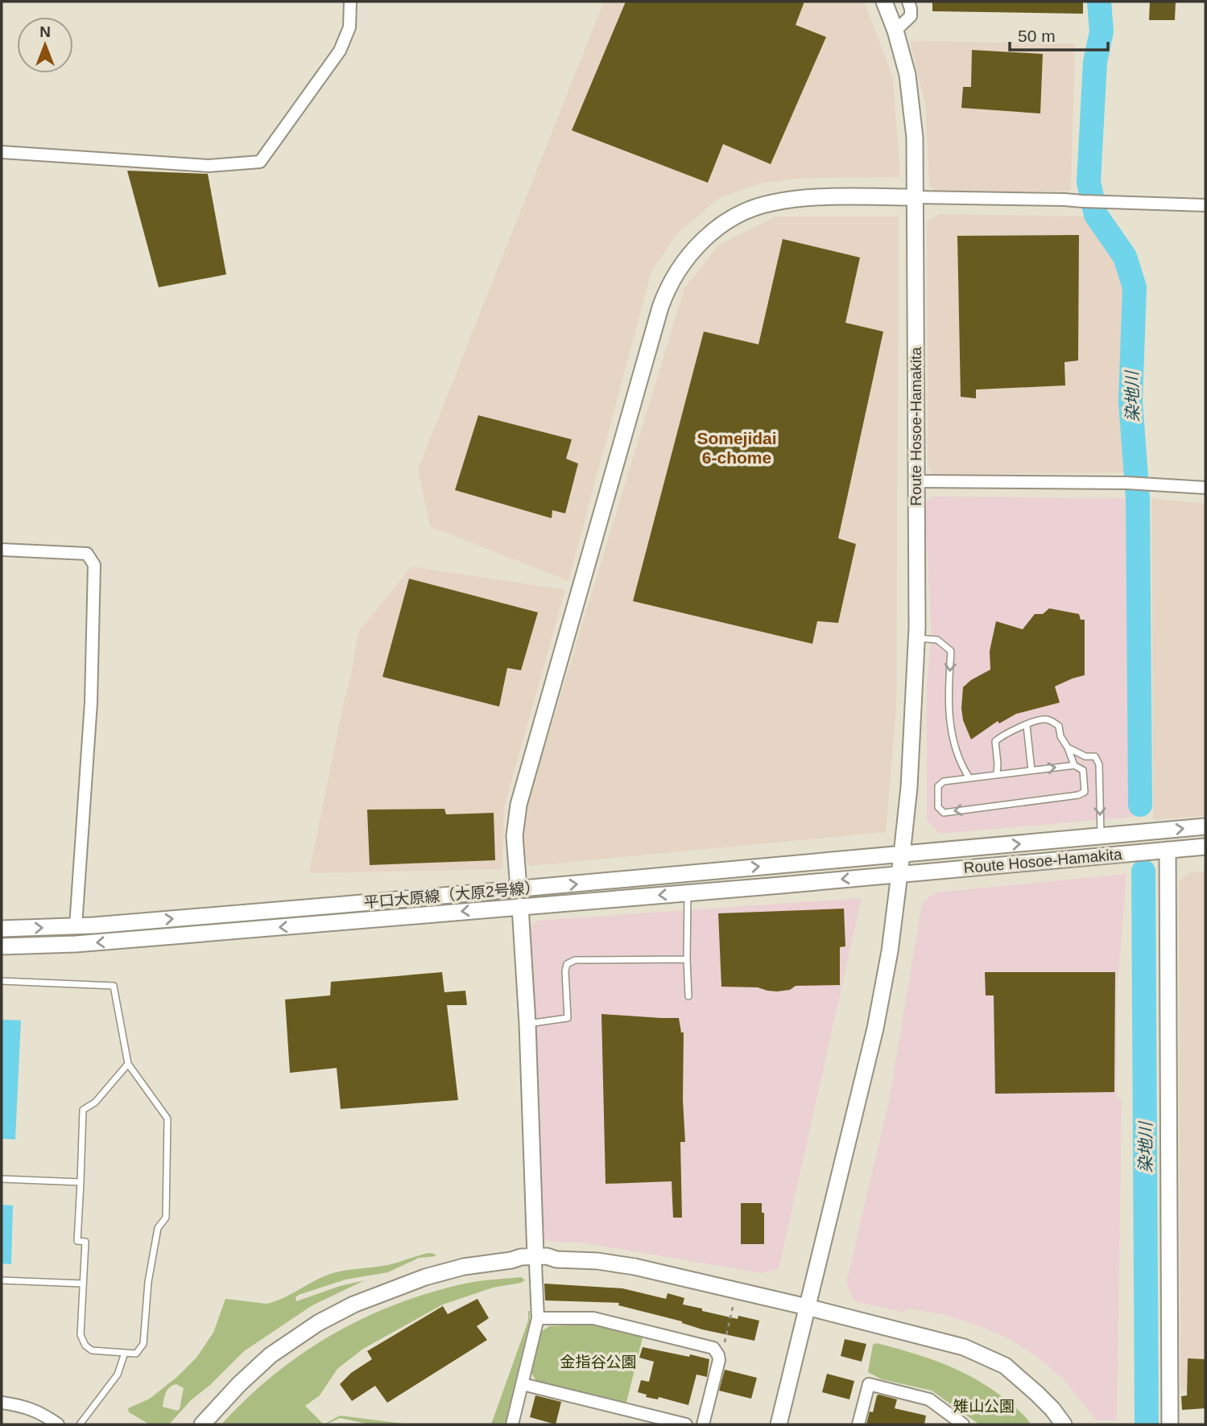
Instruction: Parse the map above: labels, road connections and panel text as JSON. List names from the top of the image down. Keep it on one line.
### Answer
{"streets":{"street":["Route Hosoe-Hamakita","平口大原線（大原2号線）"]},"crossings":[["Route Hosoe-Hamakita","平口大原線（大原2号線）"]],"districts":["Somejidai 6-chome"],"water":["染地川"],"parks":["金指谷公園","雉山公園"],"scale_bar":"50 m","north":"top"}
